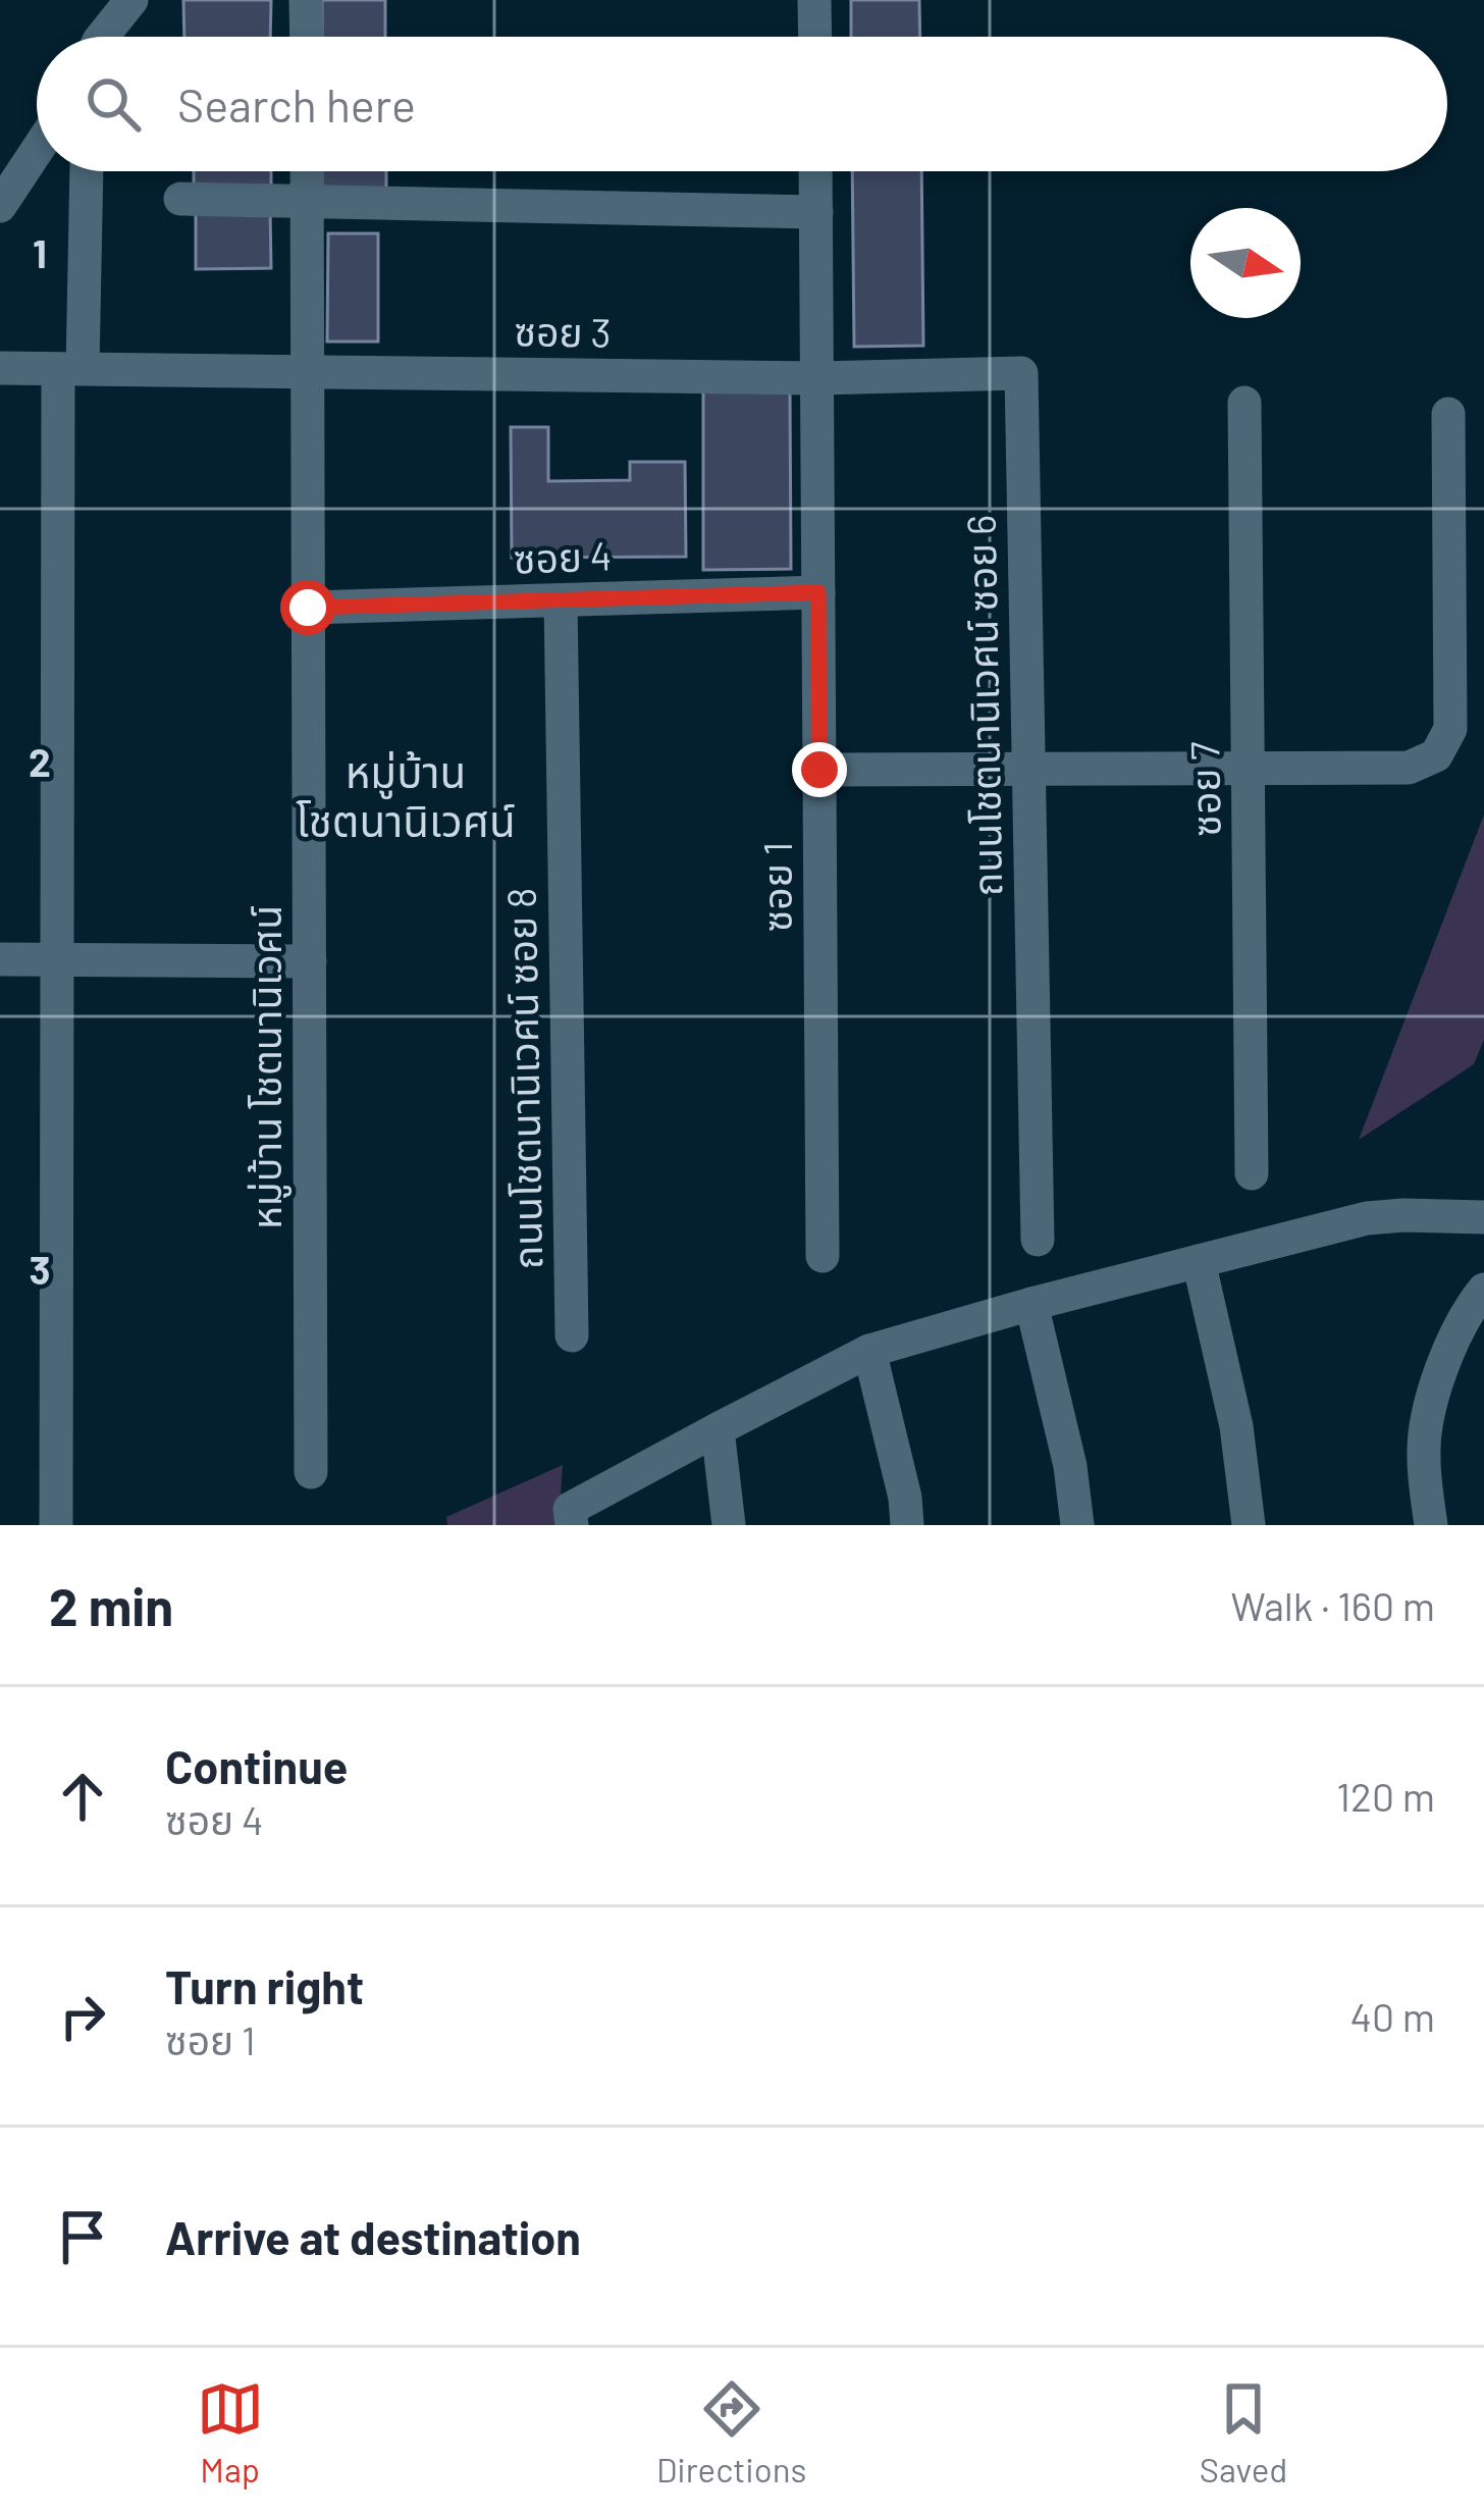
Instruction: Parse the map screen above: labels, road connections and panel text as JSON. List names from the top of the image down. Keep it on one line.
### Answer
{"streets":{"street":["ซอย 3","ซอย 4","ถนนโชตนานิเวศน์ ซอย 6","ซอย 7","ซอย 1","หมู่บ้าน โชตนานิเวศน์","ถนนโชตนานิเวศน์ ซอย 8"]},"crossings":[["ซอย 3","ถนนโชตนานิเวศน์ ซอย 6"],["ซอย 3","ซอย 1"],["ซอย 3","หมู่บ้าน โชตนานิเวศน์"],["ซอย 4","ซอย 1"],["ซอย 4","หมู่บ้าน โชตนานิเวศน์"],["ซอย 4","ถนนโชตนานิเวศน์ ซอย 8"],["ถนนโชตนานิเวศน์ ซอย 6","ซอย 1"]],"districts":["หมู่บ้าน โชตนานิเวศน์"],"north":"right","page":{"search":"Search here","heading":["2 min","Walk · 160 m"],"list":[["Continue","ซอย 4","120 m"],["Turn right","ซอย 1","40 m"],"Arrive at destination"],"nav":["Map","Directions","Saved"]},"grid":{"rows":["1","2","3"]}}
